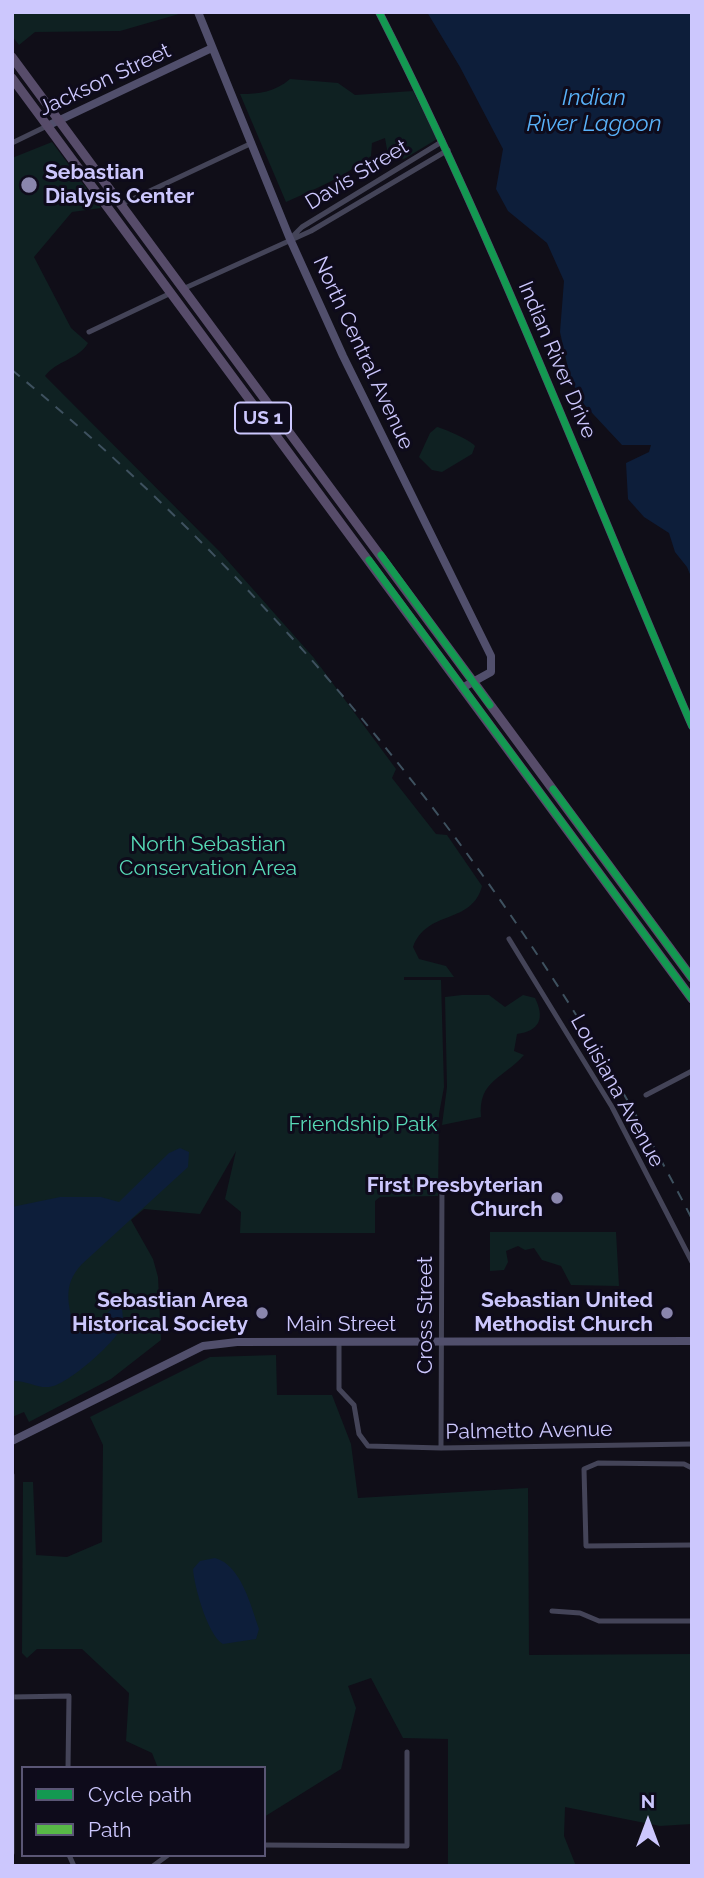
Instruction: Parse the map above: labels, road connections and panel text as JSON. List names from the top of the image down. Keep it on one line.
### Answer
{"streets":{"main road":["US 1"],"street":["Jackson Street","Davis Street","North Central Avenue","Indian River Drive","Louisiana Avenue","Cross Street","Main Street","Palmetto Avenue"]},"crossings":[["Jackson Street","North Central Avenue"],["Jackson Street","US 1"],["Davis Street","North Central Avenue"],["Davis Street","Indian River Drive"],["Davis Street","US 1"],["North Central Avenue","US 1"],["Cross Street","Main Street"],["Cross Street","Palmetto Avenue"],["Main Street","Palmetto Avenue"]],"water":["Indian River Lagoon"],"parks":["North Sebastian Conservation Area","Friendship Patk"],"places":["Sebastian Dialysis Center","First Presbyterian Church","Sebastian Area Historical Society","Sebastian United Methodist Church"],"legend":["Cycle path","Path"],"north":"top"}
